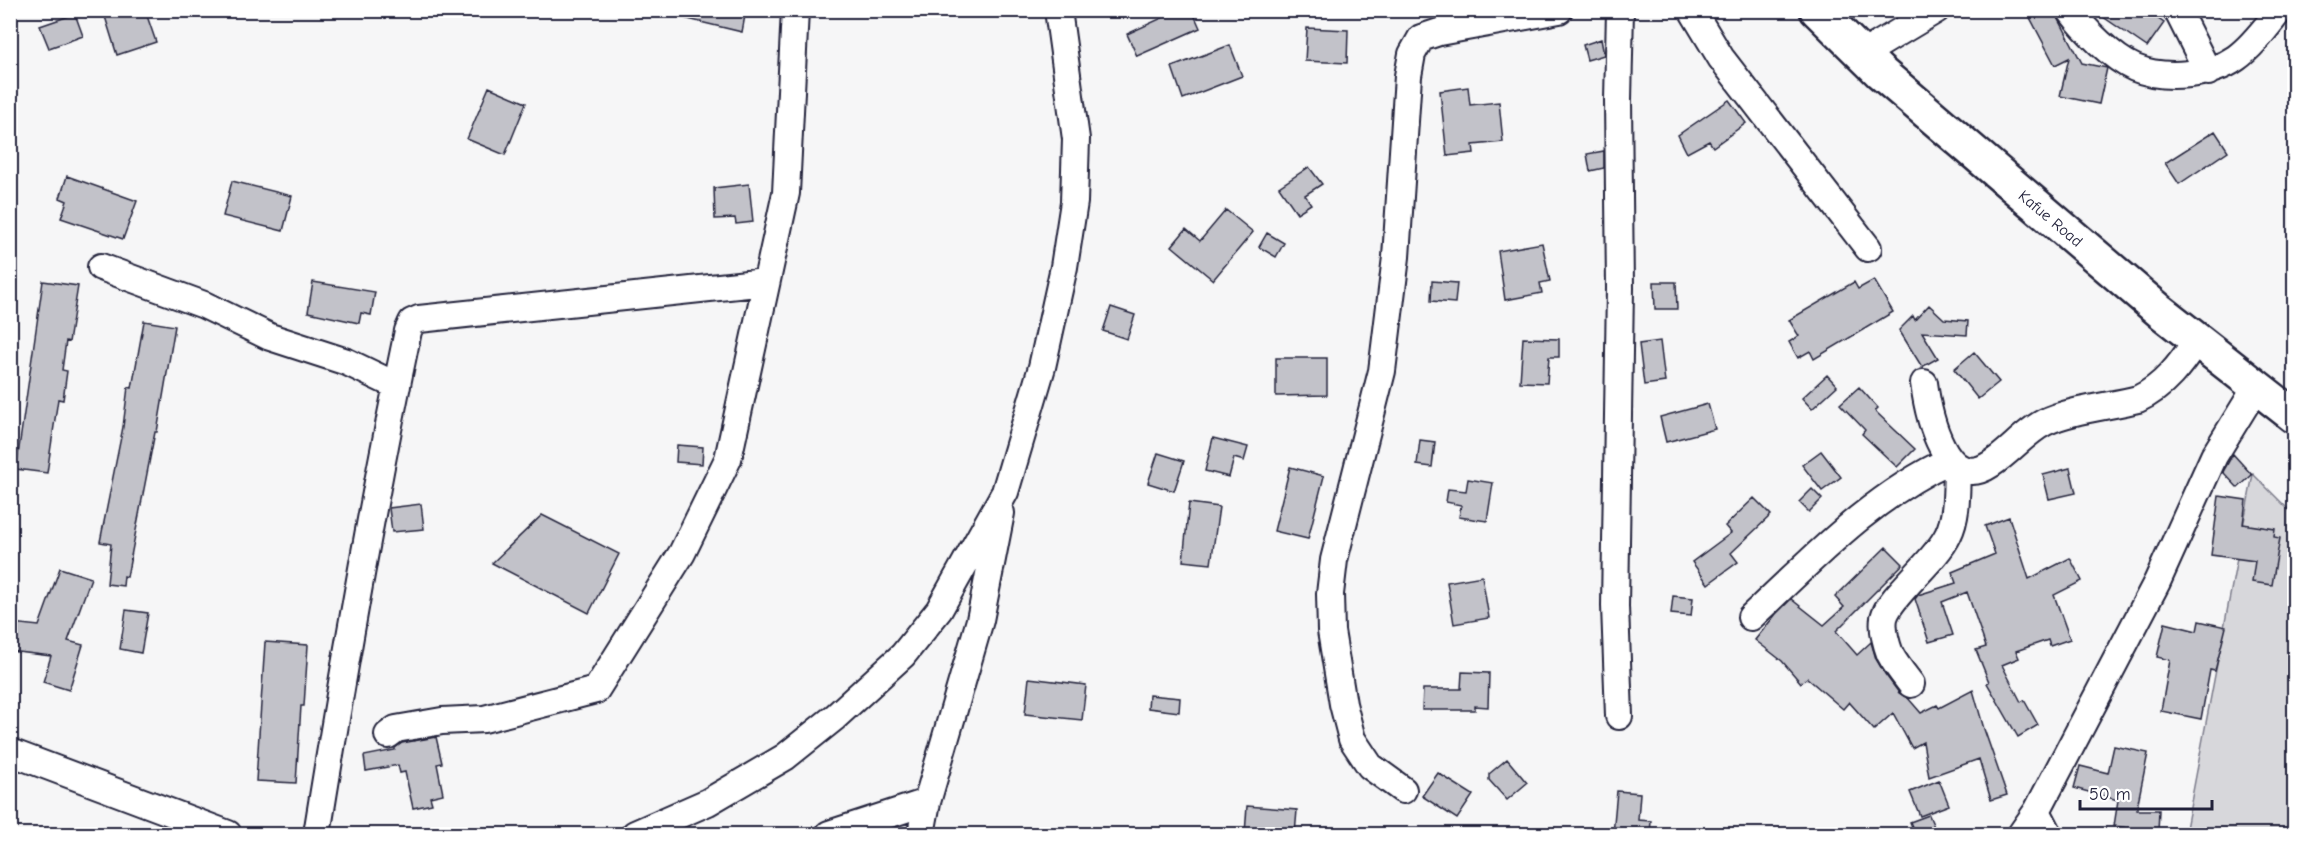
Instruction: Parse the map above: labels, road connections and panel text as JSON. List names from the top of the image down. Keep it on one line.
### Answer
{"streets":{"highway":["Kafue Road"]},"scale_bar":"50 m"}
